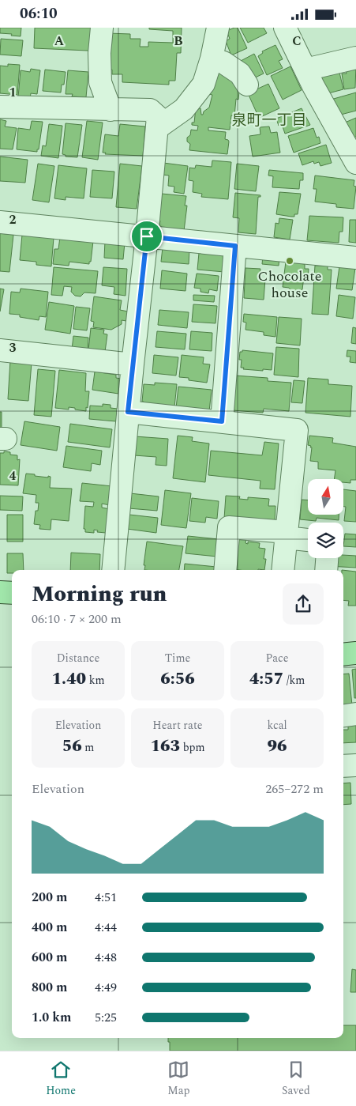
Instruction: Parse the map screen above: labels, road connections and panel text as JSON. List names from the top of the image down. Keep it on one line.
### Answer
{"districts":["泉町一丁目"],"places":["Chocolate house"],"north":"top","page":{"status":"06:10","heading":["Morning run","06:10 · 7 × 200 m"],"stats":[["Distance","1.40 km"],["Time","6:56"],["Pace","4:57 /km"],["Elevation","56 m"],["Heart rate","163 bpm"],["kcal","96"]],"chart":["Elevation","265–272 m"],"list":[{"name":"200 m","note":"4:51"},{"name":"400 m","note":"4:44"},{"name":"600 m","note":"4:48"},{"name":"800 m","note":"4:49"},{"name":"1.0 km","note":"5:25"}],"tabs":["Home","Map","Saved"]},"grid":{"columns":["A","B","C"],"rows":["1","2","3","4"]}}
